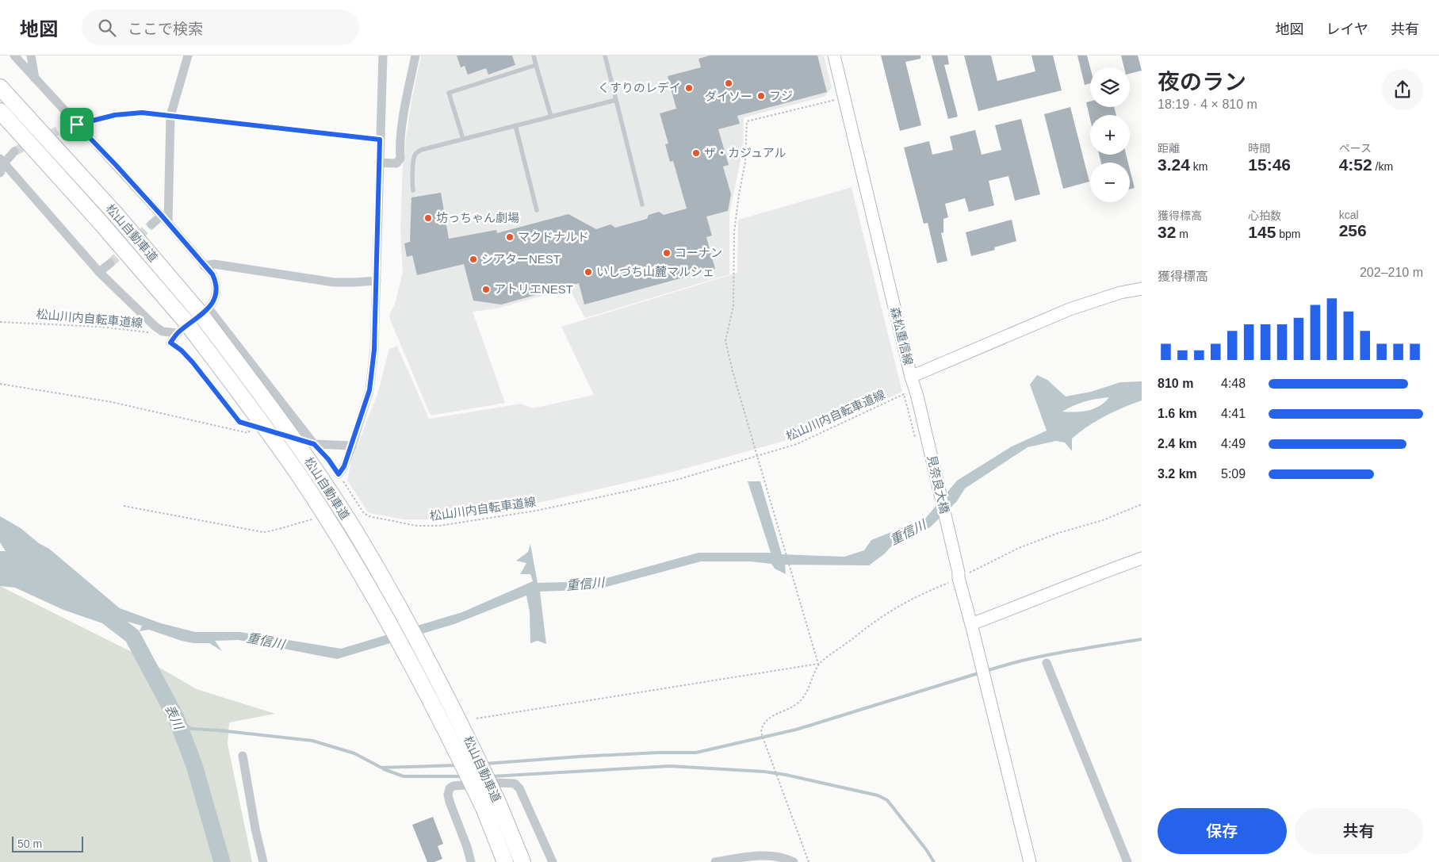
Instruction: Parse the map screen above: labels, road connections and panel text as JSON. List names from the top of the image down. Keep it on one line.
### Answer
{"streets":{"highway":["松山自動車道"],"street":["森松重信線","見奈良大橋"],"path":["松山川内自転車道線"]},"crossings":[["森松重信線","見奈良大橋"]],"water":["重信川","表川"],"places":["ダイソー","くすりのレデイ","フジ","ザ・カジュアル","坊っちゃん劇場","マクドナルド","コーナン","シアターNEST","いしづち山麓マルシェ","アトリエNEST"],"scale_bar":"50 m","page":{"header":"地図","search":"ここで検索","nav":["地図","レイヤ","共有"],"heading":["夜のラン","18:19 · 4 × 810 m"],"map_buttons":["+","−"],"stats":[["距離","3.24 km"],["時間","15:46"],["ペース","4:52 /km"],["獲得標高","32 m"],["心拍数","145 bpm"],["kcal","256"]],"chart":["獲得標高","202–210 m"],"list":[{"name":"810 m","note":"4:48"},{"name":"1.6 km","note":"4:41"},{"name":"2.4 km","note":"4:49"},{"name":"3.2 km","note":"5:09"}],"buttons":["保存","共有"],"scale":"50 m"}}
